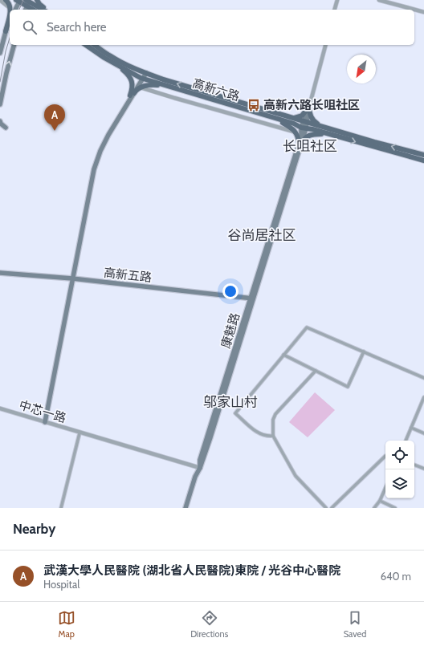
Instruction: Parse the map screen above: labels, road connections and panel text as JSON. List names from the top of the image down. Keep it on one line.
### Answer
{"streets":{"main road":["高新六路","高新五路","康魅路"],"street":["中芯一路"]},"crossings":[["高新六路","康魅路"],["高新五路","康魅路"],["康魅路","中芯一路"]],"districts":["长咀社区","谷尚居社区","邬家山村"],"places":{"bus stop":["高新六路长咀社区"]},"north":"bottom left","page":{"search":"Search here","pins":"A","heading":"Nearby","list":[{"mark":"A","name":"武漢大學人民醫院 (湖北省人民醫院)東院 / 光谷中心醫院","note":"Hospital","value":"640 m"}],"nav":["Map","Directions","Saved"]}}
